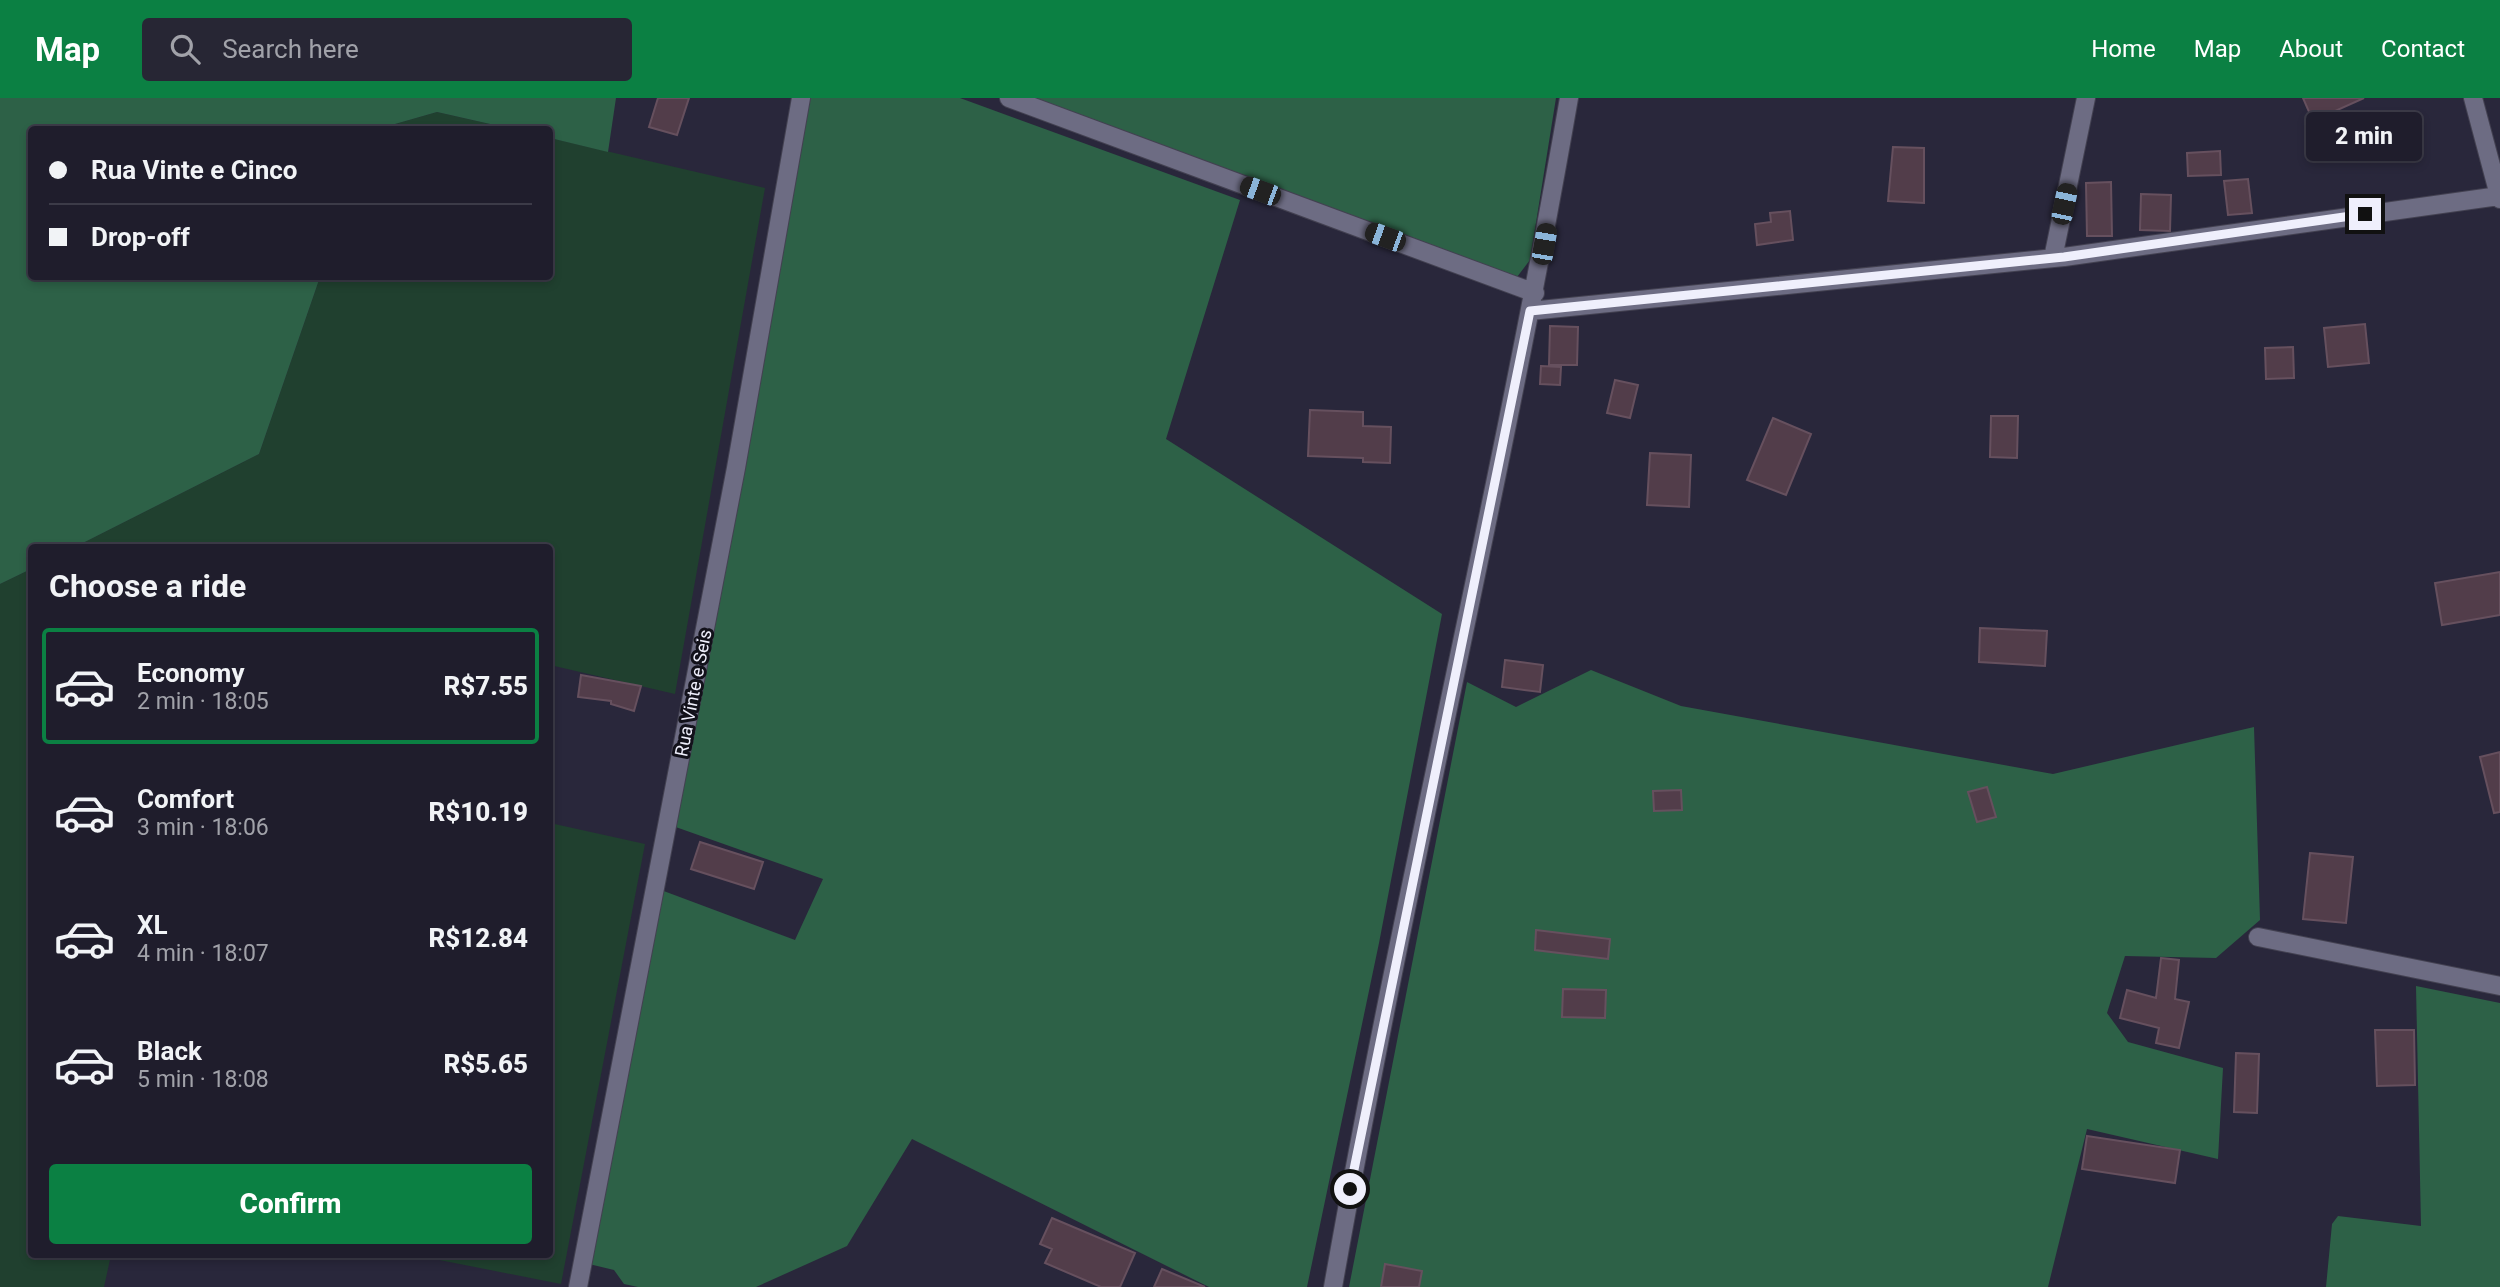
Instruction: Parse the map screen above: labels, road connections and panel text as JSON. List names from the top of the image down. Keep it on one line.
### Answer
{"streets":{"street":["Rua Vinte e Seis"]},"page":{"header":"Map","search":"Search here","nav":["Home","Map","About","Contact"],"bubble":"2 min","banner":["Rua Vinte e Cinco","Drop-off"],"heading":"Choose a ride","list":[{"name":"Economy","note":"2 min · 18:05","value":"R$7.55"},{"name":"Comfort","note":"3 min · 18:06","value":"R$10.19"},{"name":"XL","note":"4 min · 18:07","value":"R$12.84"},{"name":"Black","note":"5 min · 18:08","value":"R$5.65"}],"buttons":"Confirm"}}
